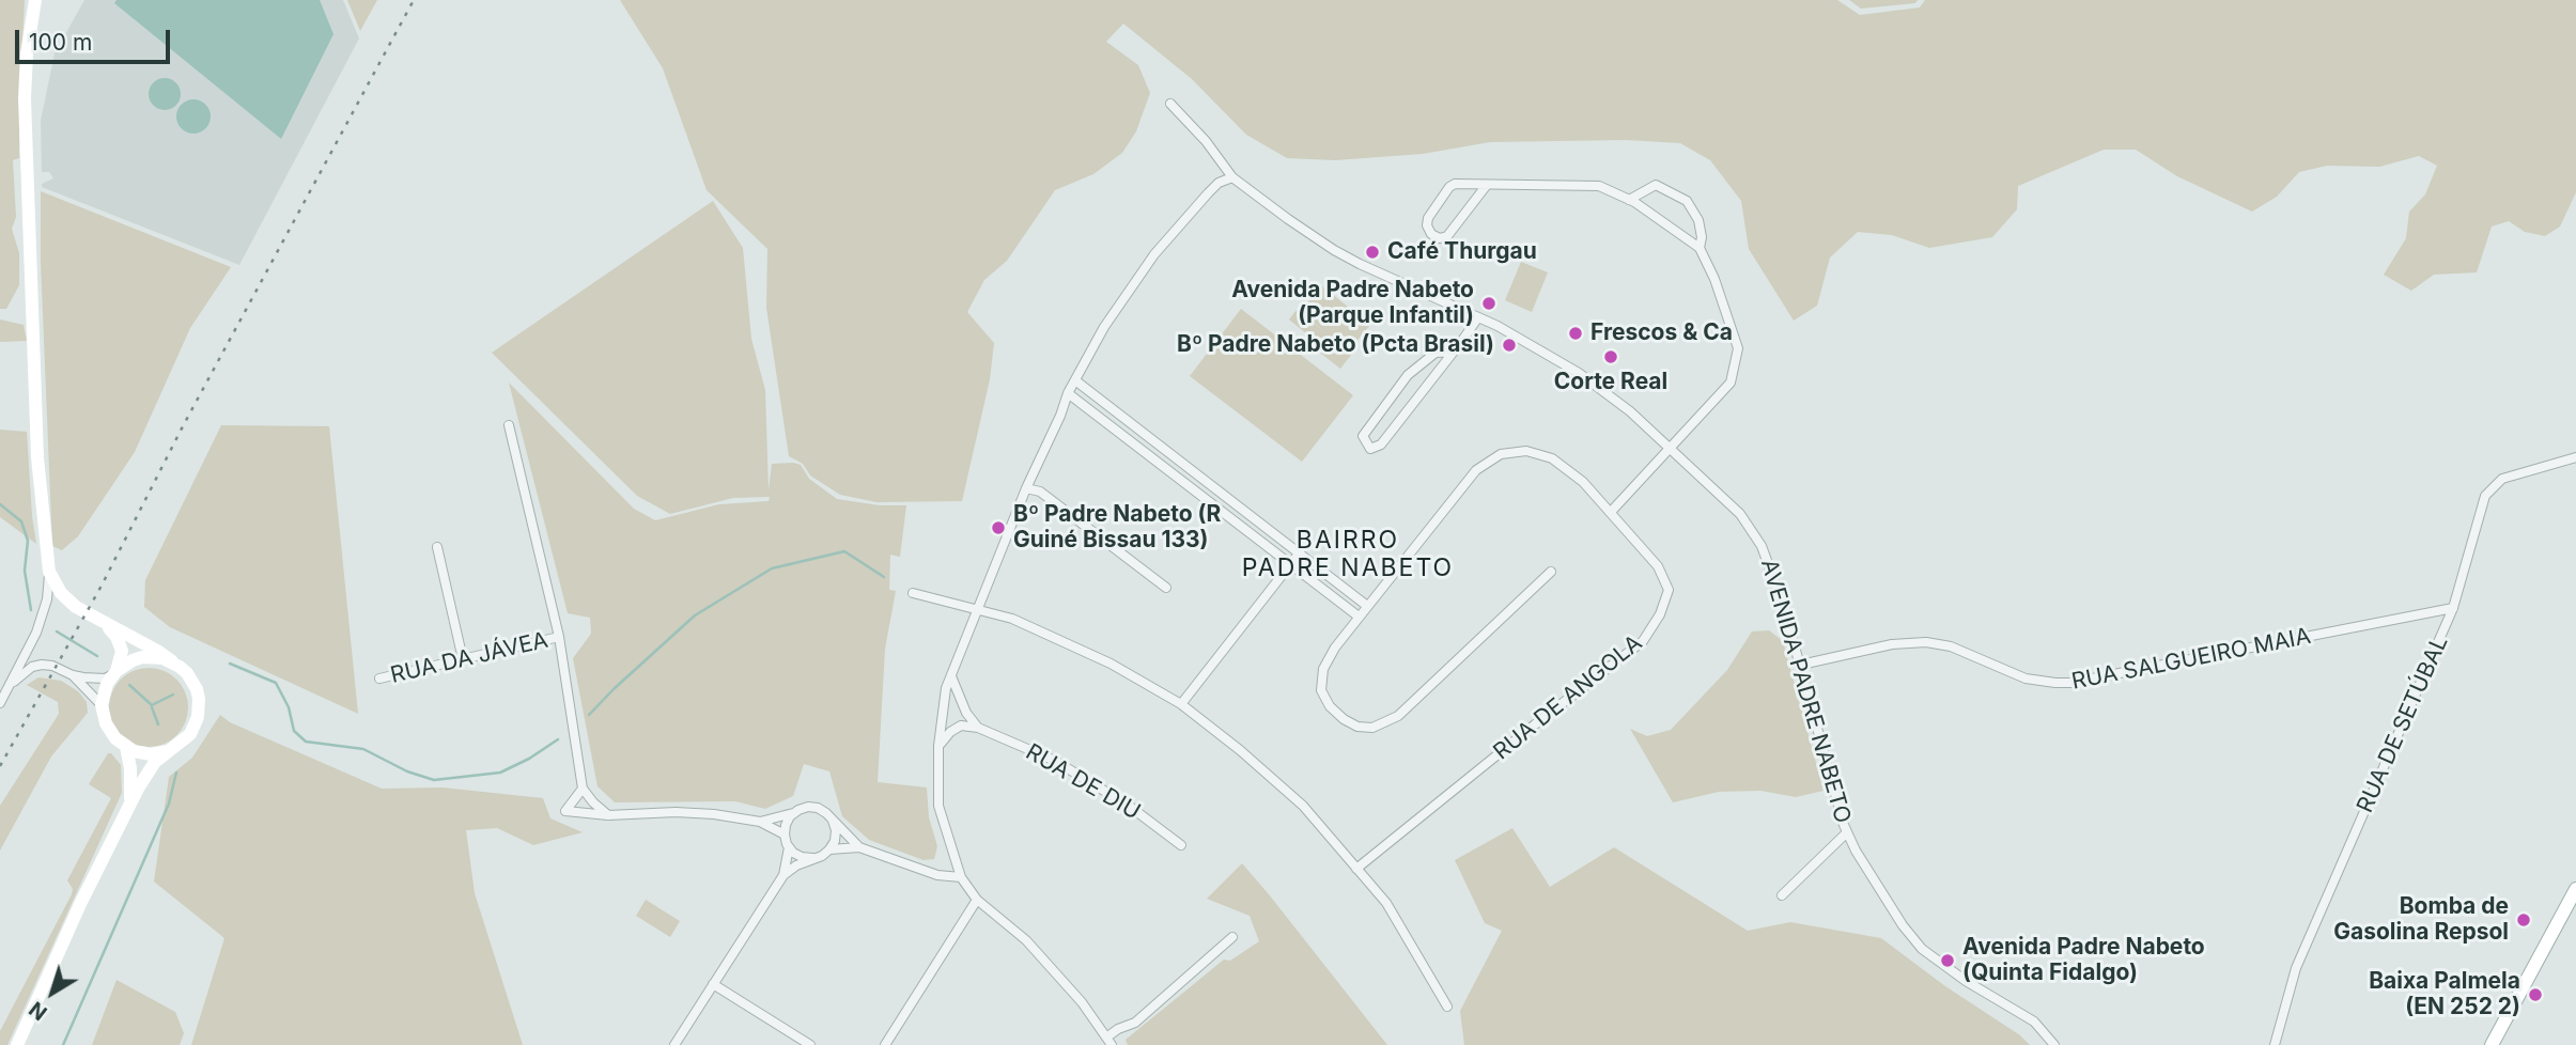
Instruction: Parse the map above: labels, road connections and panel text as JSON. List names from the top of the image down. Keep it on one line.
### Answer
{"streets":{"street":["RUA DA JÁVEA","RUA SALGUEIRO MAIA","AVENIDA PADRE NABETO","RUA DE ANGOLA","RUA DE SETÚBAL","RUA DE DIU"]},"crossings":[["RUA SALGUEIRO MAIA","AVENIDA PADRE NABETO"],["RUA SALGUEIRO MAIA","RUA DE SETÚBAL"]],"districts":["BAIRRO PADRE NABETO"],"places":["Café Thurgau","Avenida Padre Nabeto (Parque Infantil)","Frescos & Ca","Bº Padre Nabeto (Pcta Brasil)","Corte Real","Bº Padre Nabeto (R Guiné Bissau 133)","Bomba de Gasolina Repsol","Avenida Padre Nabeto (Quinta Fidalgo)","Baixa Palmela (EN 252 2)"],"scale_bar":"100 m","north":"bottom left"}
